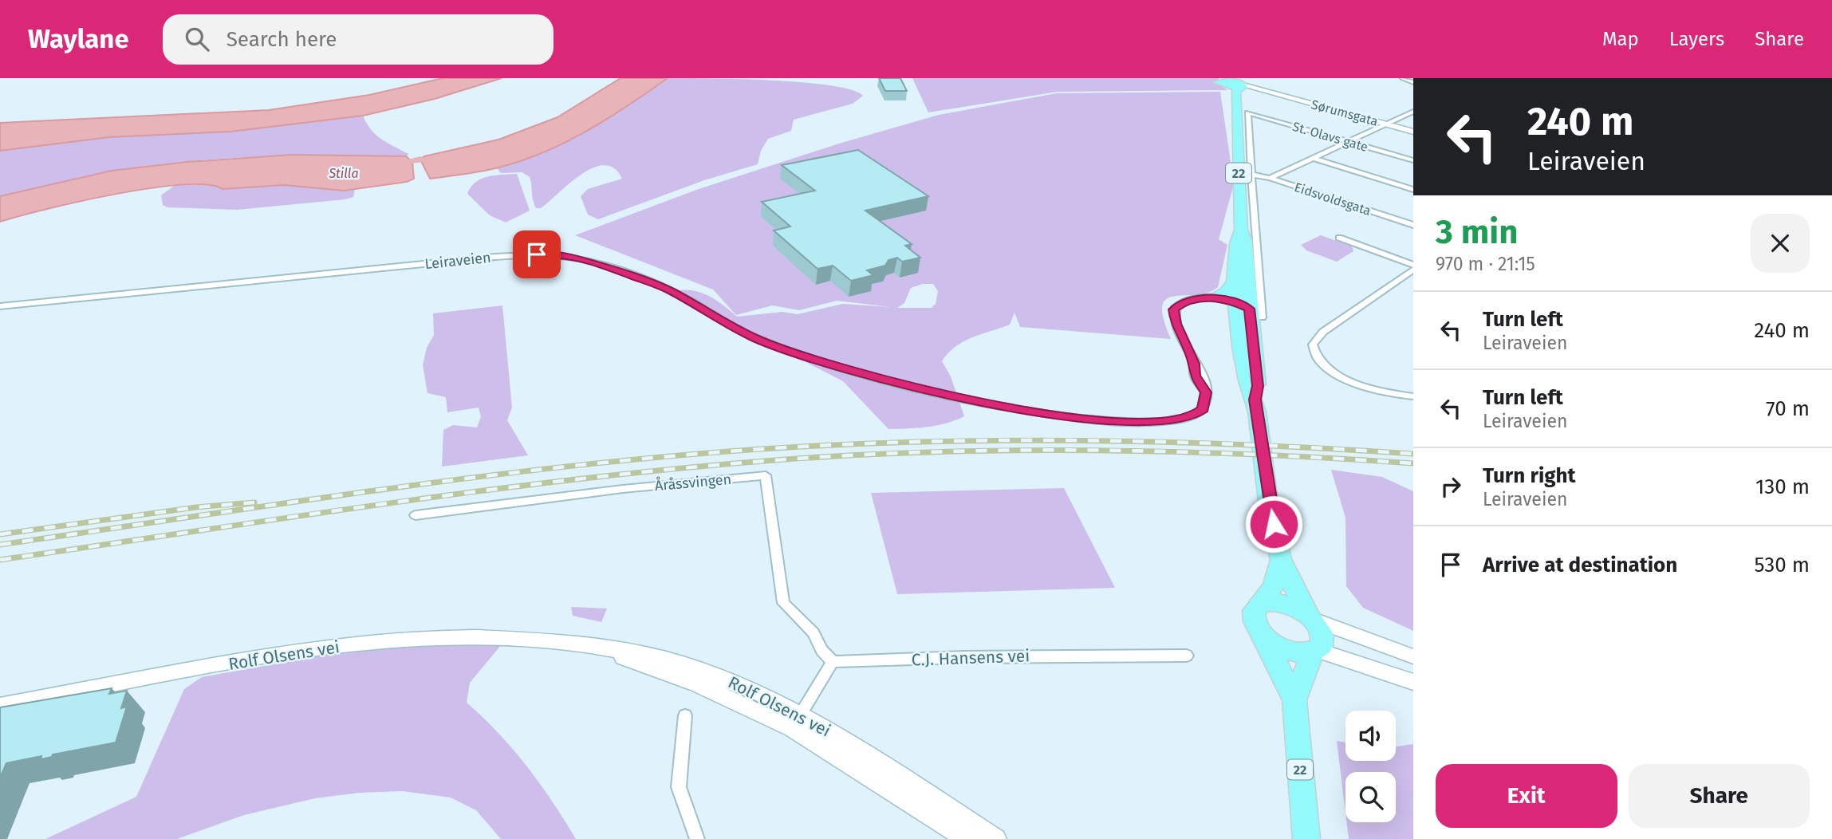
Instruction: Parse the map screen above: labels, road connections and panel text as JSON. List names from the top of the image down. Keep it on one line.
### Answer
{"streets":{"highway":["22"],"main road":["Sørumsgata","Rolf Olsens vei"],"street":["St. Olavs gate","Eidsvoldsgata","Leiraveien","Åråssvingen","C.J. Hansens vei"]},"crossings":[["Sørumsgata","22"],["St. Olavs gate","22"],["22","Leiraveien"],["Åråssvingen","C.J. Hansens vei"]],"water":["Stilla"],"page":{"header":"Waylane","search":"Search here","nav":["Map","Layers","Share"],"turn":["240 m","Leiraveien"],"heading":["3 min","970 m · 21:15"],"list":[{"name":"Turn left","note":"Leiraveien","value":"240 m"},{"name":"Turn left","note":"Leiraveien","value":"70 m"},{"name":"Turn right","note":"Leiraveien","value":"130 m"},{"name":"Arrive at destination","value":"530 m"}],"buttons":["Exit","Share"]}}
